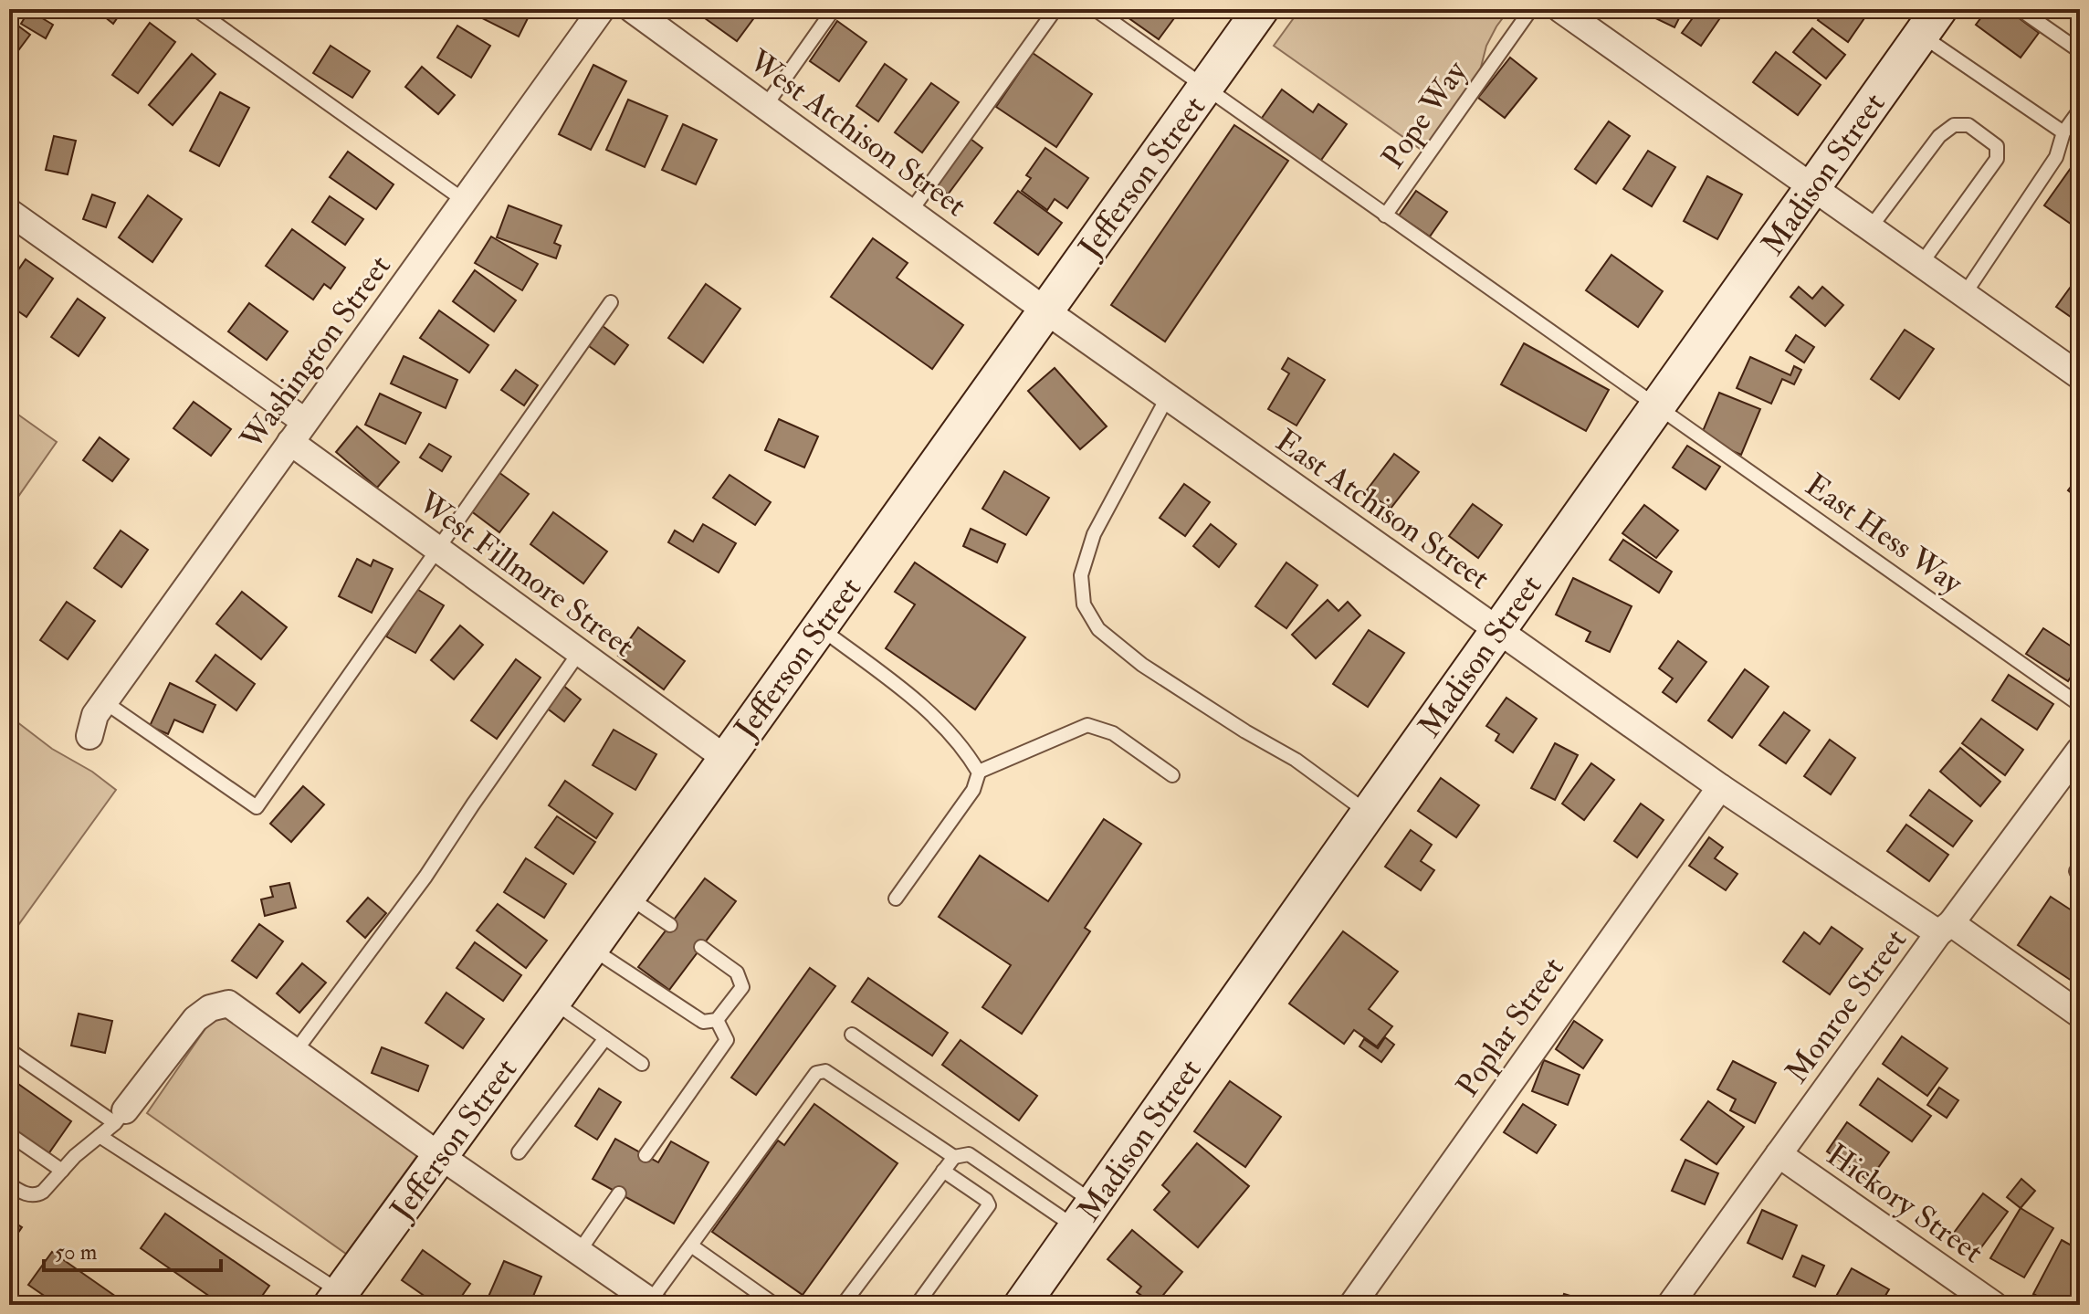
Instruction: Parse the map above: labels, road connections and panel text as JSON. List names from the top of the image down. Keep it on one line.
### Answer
{"streets":{"street":["West Atchison Street","Madison Street","Jefferson Street","Washington Street","East Atchison Street","West Fillmore Street","Monroe Street","Poplar Street","Hickory Street"],"lane":["Pope Way","East Hess Way"]},"crossings":[["Pope Way","East Hess Way"],["West Atchison Street","Jefferson Street"],["West Atchison Street","East Atchison Street"],["Madison Street","East Atchison Street"],["Madison Street","East Hess Way"],["Jefferson Street","East Atchison Street"],["Jefferson Street","East Hess Way"],["Jefferson Street","West Fillmore Street"],["Washington Street","West Fillmore Street"],["East Atchison Street","Monroe Street"],["East Atchison Street","Poplar Street"],["Monroe Street","Hickory Street"]],"scale_bar":"50 m"}
